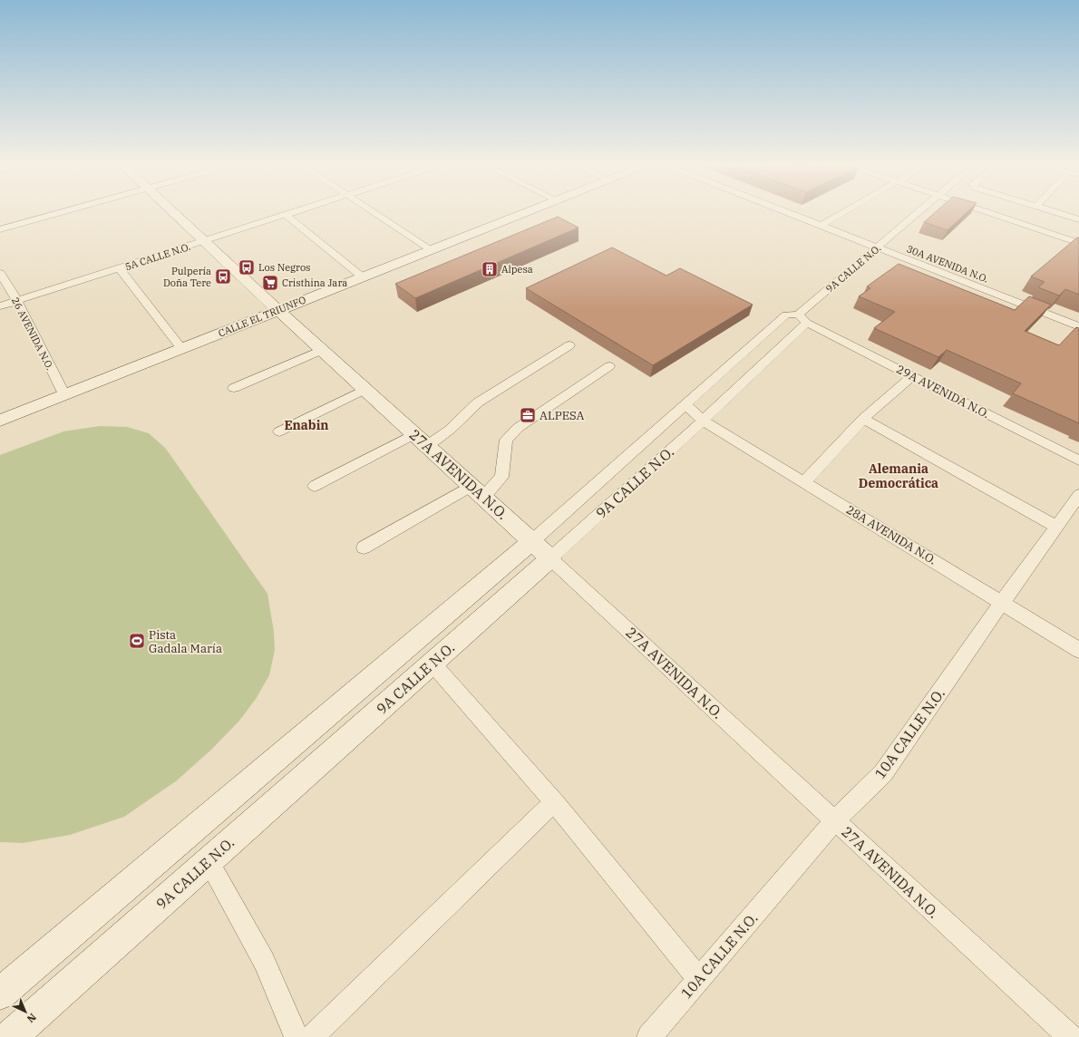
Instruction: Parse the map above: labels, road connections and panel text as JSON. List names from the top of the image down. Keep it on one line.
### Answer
{"streets":{"main road":["9A CALLE N.O.","CALLE EL TRIUNFO","27A AVENIDA N.O."],"street":["5A CALLE N.O.","30A AVENIDA N.O.","26 AVENIDA N.O.","29A AVENIDA N.O.","28A AVENIDA N.O.","10A CALLE N.O."]},"crossings":[["5A CALLE N.O.","26 AVENIDA N.O."],["5A CALLE N.O.","27A AVENIDA N.O."],["30A AVENIDA N.O.","9A CALLE N.O."],["9A CALLE N.O.","29A AVENIDA N.O."],["9A CALLE N.O.","27A AVENIDA N.O."],["9A CALLE N.O.","28A AVENIDA N.O."],["CALLE EL TRIUNFO","26 AVENIDA N.O."],["CALLE EL TRIUNFO","27A AVENIDA N.O."],["27A AVENIDA N.O.","10A CALLE N.O."],["28A AVENIDA N.O.","10A CALLE N.O."]],"districts":["Enabin","Alemania Democrática"],"places":{"bus stop":["Los Negros","Pulpería Doña Tere"],"building":["Alpesa"],"supermarket":["Cristhina Jara"],"office":["ALPESA"],"sports":["Pista Gadala María"]},"north":"bottom right"}
